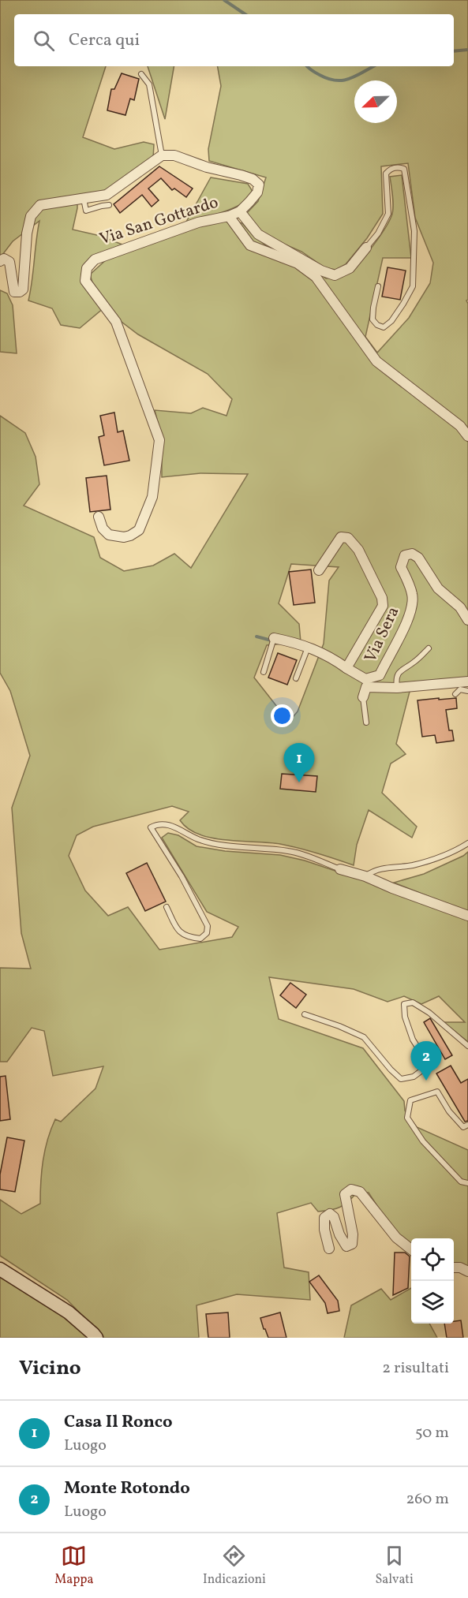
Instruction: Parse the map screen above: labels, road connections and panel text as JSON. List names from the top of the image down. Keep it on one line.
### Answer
{"streets":{"street":["Via San Gottardo","Via Sera"]},"north":"bottom left","page":{"search":"Cerca qui","pins":["1","2"],"heading":["Vicino","2 risultati"],"list":[{"mark":"1","name":"Casa Il Ronco","note":"Luogo","value":"50 m"},{"mark":"2","name":"Monte Rotondo","note":"Luogo","value":"260 m"}],"nav":["Mappa","Indicazioni","Salvati"]}}
